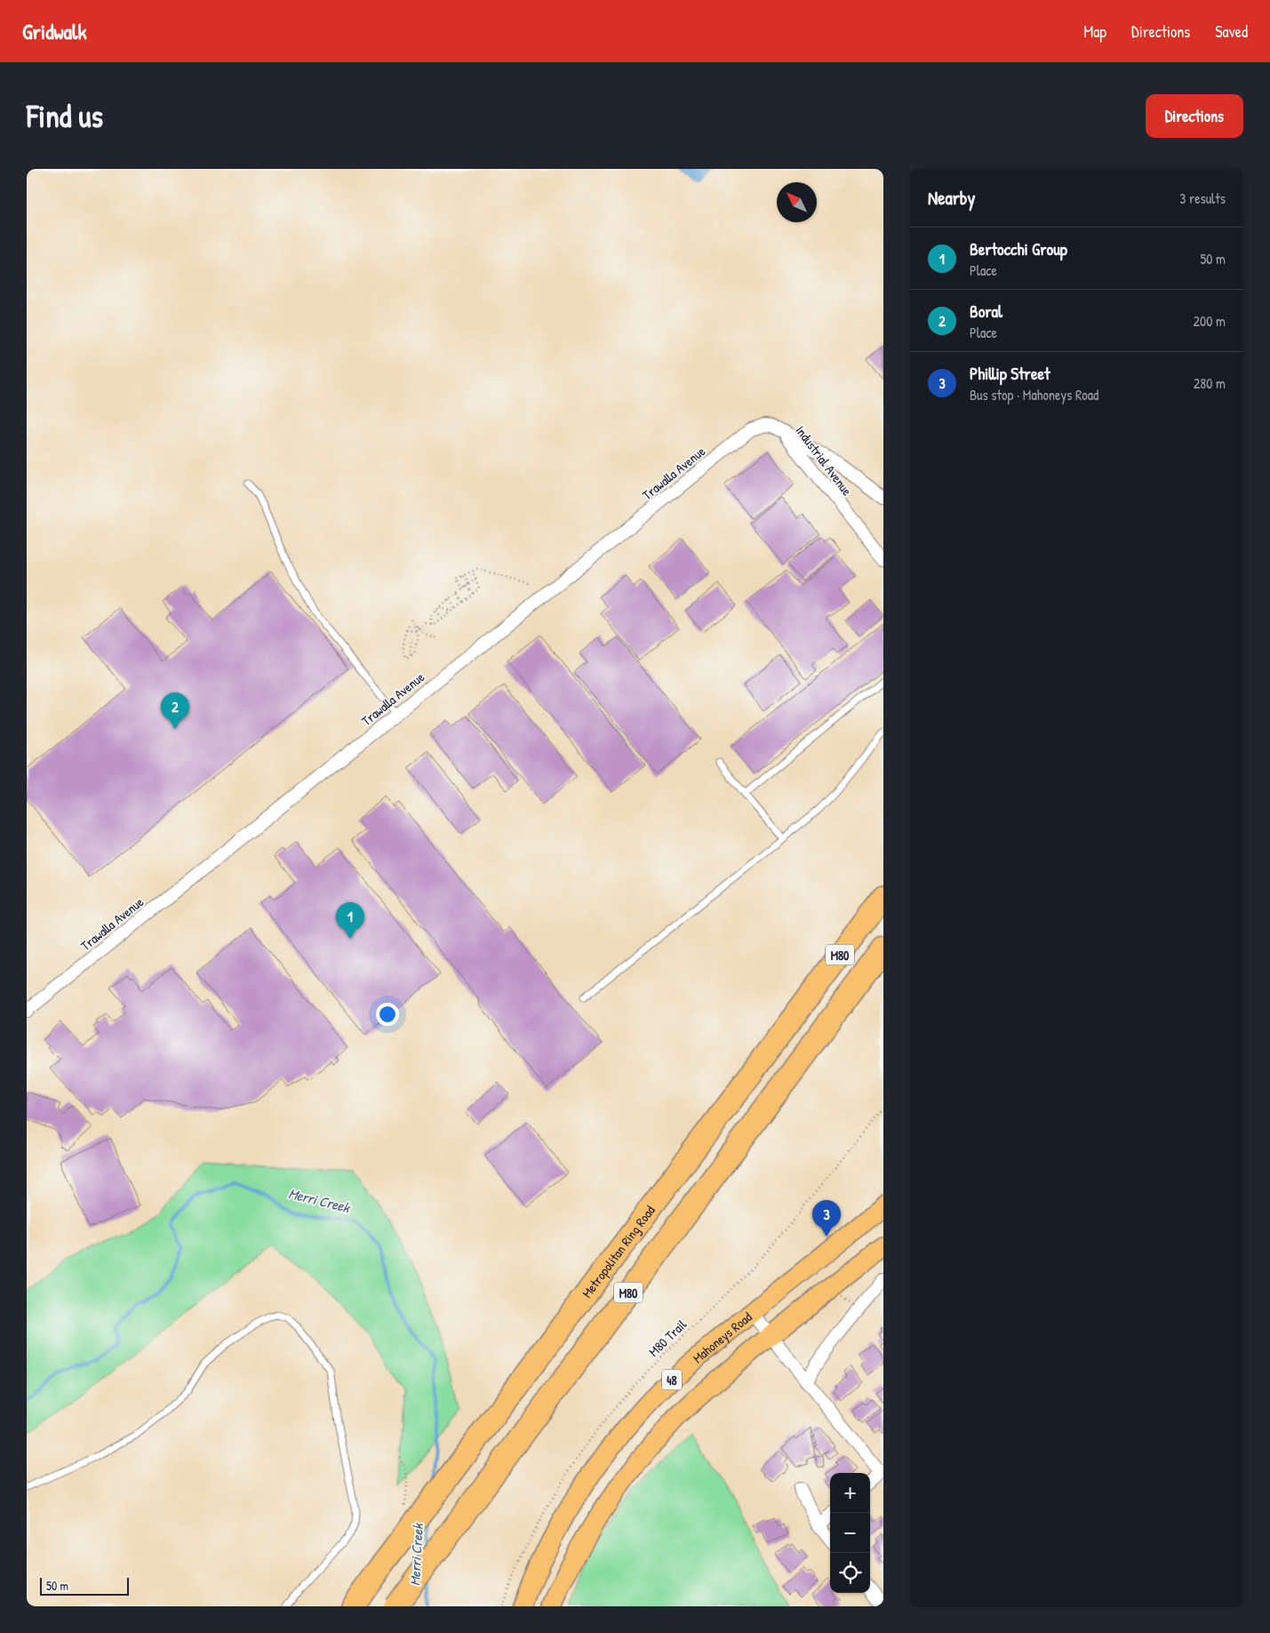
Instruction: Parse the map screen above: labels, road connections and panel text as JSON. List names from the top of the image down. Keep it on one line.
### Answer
{"streets":{"highway":["M80","Metropolitan Ring Road"],"main road":["Mahoneys Road","48"],"street":["Industrial Avenue","Trawalla Avenue"],"path":["M80 Trail"]},"crossings":[["Industrial Avenue","Trawalla Avenue"]],"water":["Merri Creek"],"scale_bar":"50 m","north":"top left","page":{"header":"Gridwalk","nav":["Map","Directions","Saved"],"buttons":"Directions","title":"Find us","heading":["Nearby","3 results"],"list":[{"mark":"1","name":"Bertocchi Group","note":"Place","value":"50 m"},{"mark":"2","name":"Boral","note":"Place","value":"200 m"},{"mark":"3","name":"Phillip Street","note":"Bus stop · Mahoneys Road","value":"280 m"}],"pins":["2","1","3"],"map_buttons":["+","−"],"scale":"50 m"}}
